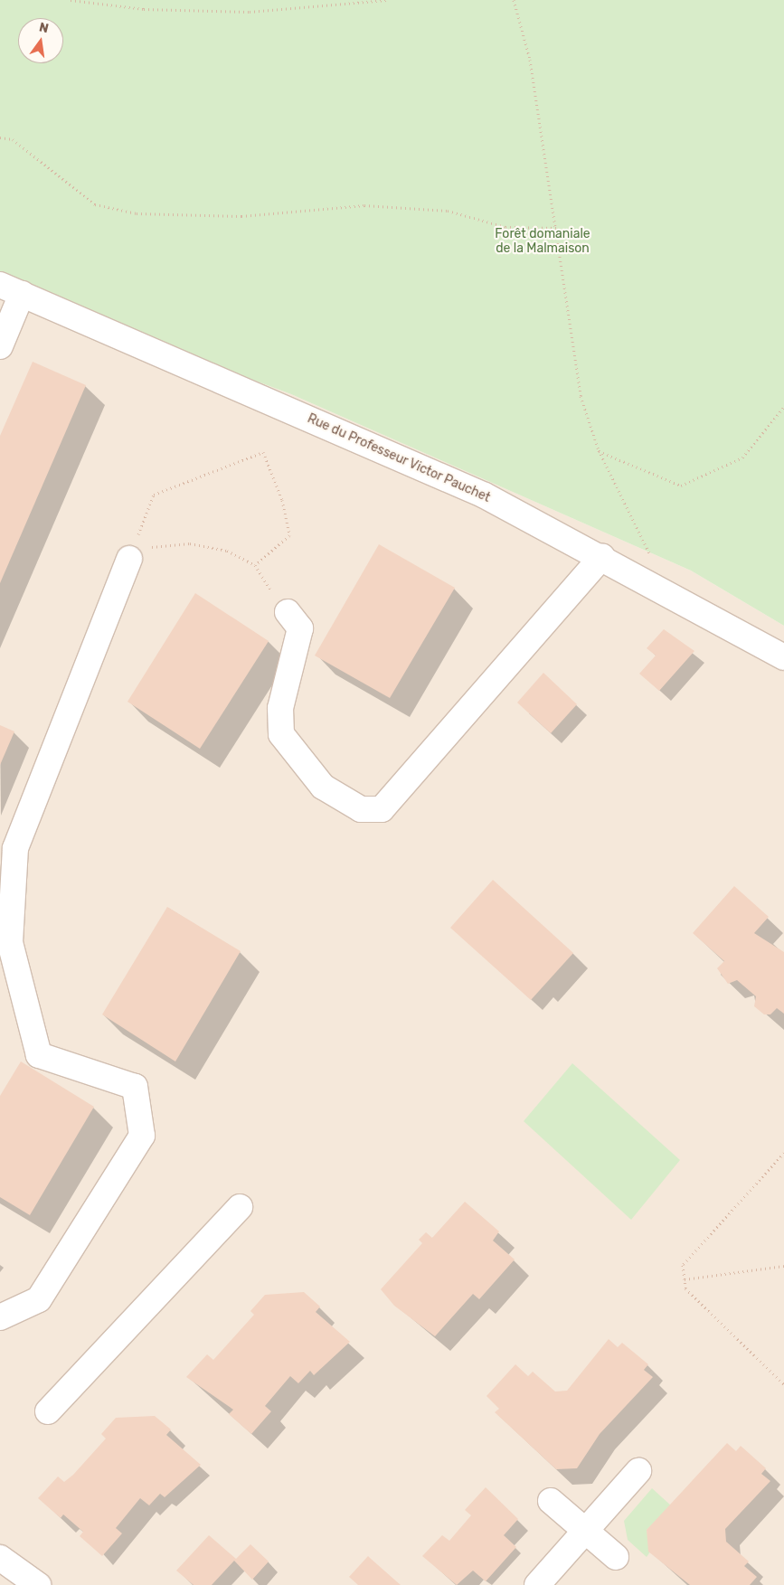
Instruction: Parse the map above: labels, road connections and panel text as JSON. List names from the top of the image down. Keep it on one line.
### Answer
{"streets":{"street":["Rue du Professeur Victor Pauchet"]},"parks":["Forêt domaniale de la Malmaison"],"north":"top"}
